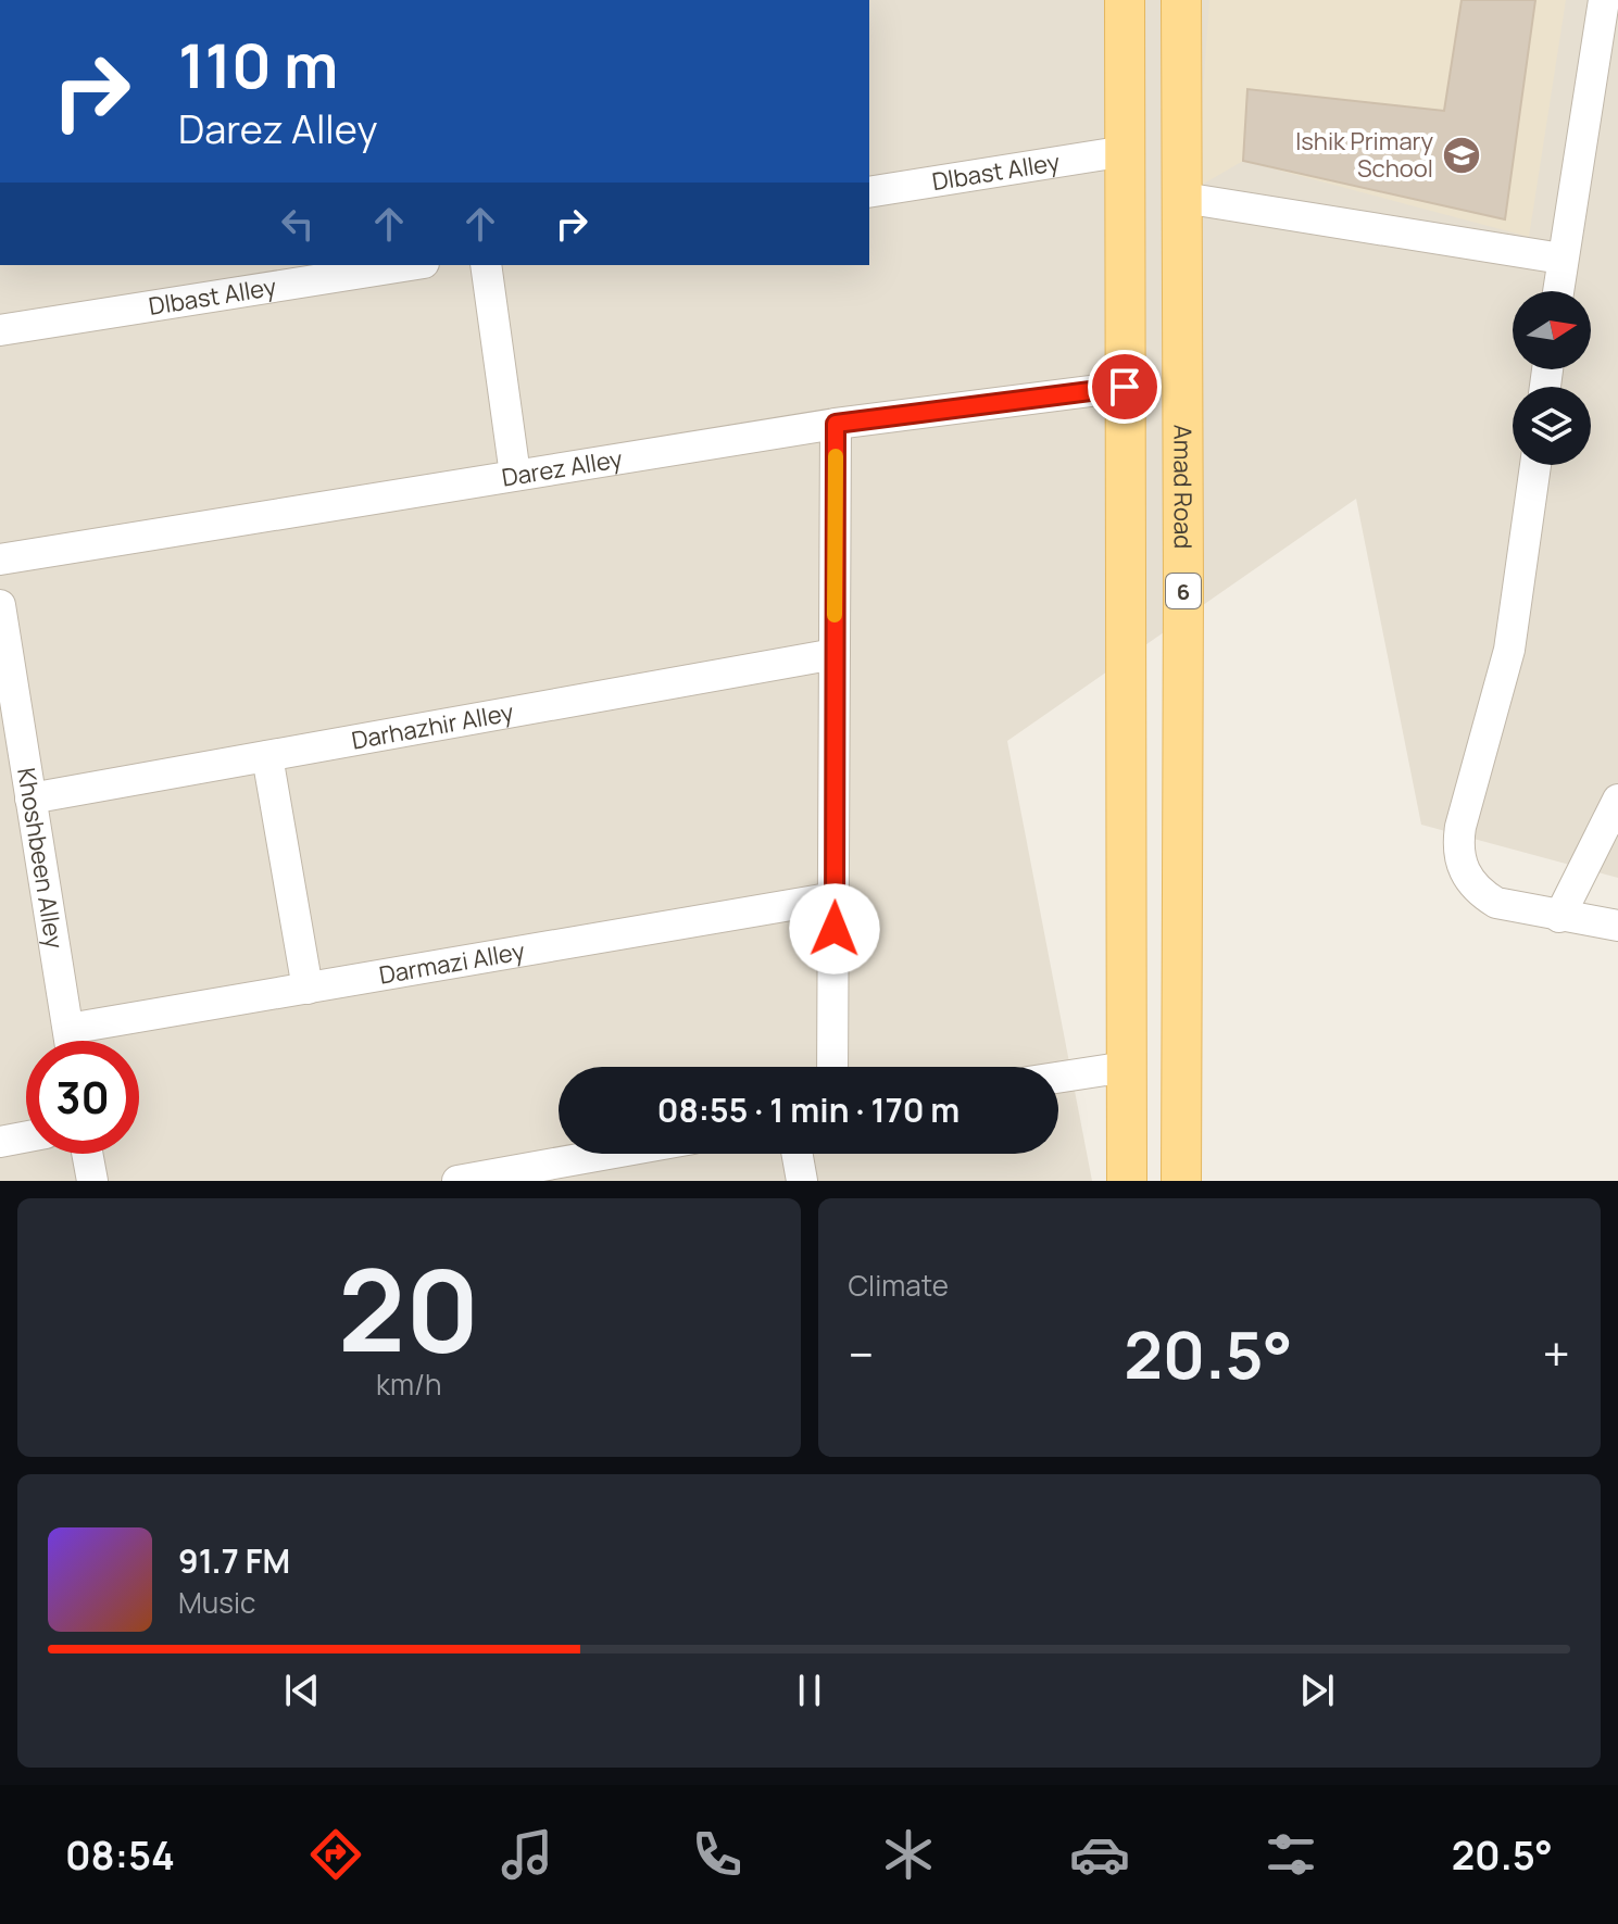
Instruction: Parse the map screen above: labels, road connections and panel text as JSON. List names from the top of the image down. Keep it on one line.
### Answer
{"streets":{"main road":["Amad Road","6"],"street":["Dlbast Alley","Darez Alley","Darhazhir Alley","Khoshbeen Alley","Darmazi Alley"]},"crossings":[["Darhazhir Alley","Khoshbeen Alley"],["Khoshbeen Alley","Darmazi Alley"]],"places":{"school or university":["Ishik Primary School"]},"north":"right","page":{"turn":["110 m","Darez Alley"],"limit":"30","trip":"08:55 · 1 min · 170 m","tile":[["20","km/h"],"Climate"],"heat":["−","20.5°","+"],"song":["91.7 FM","Music"],"tabs":["08:54","20.5°"]}}
